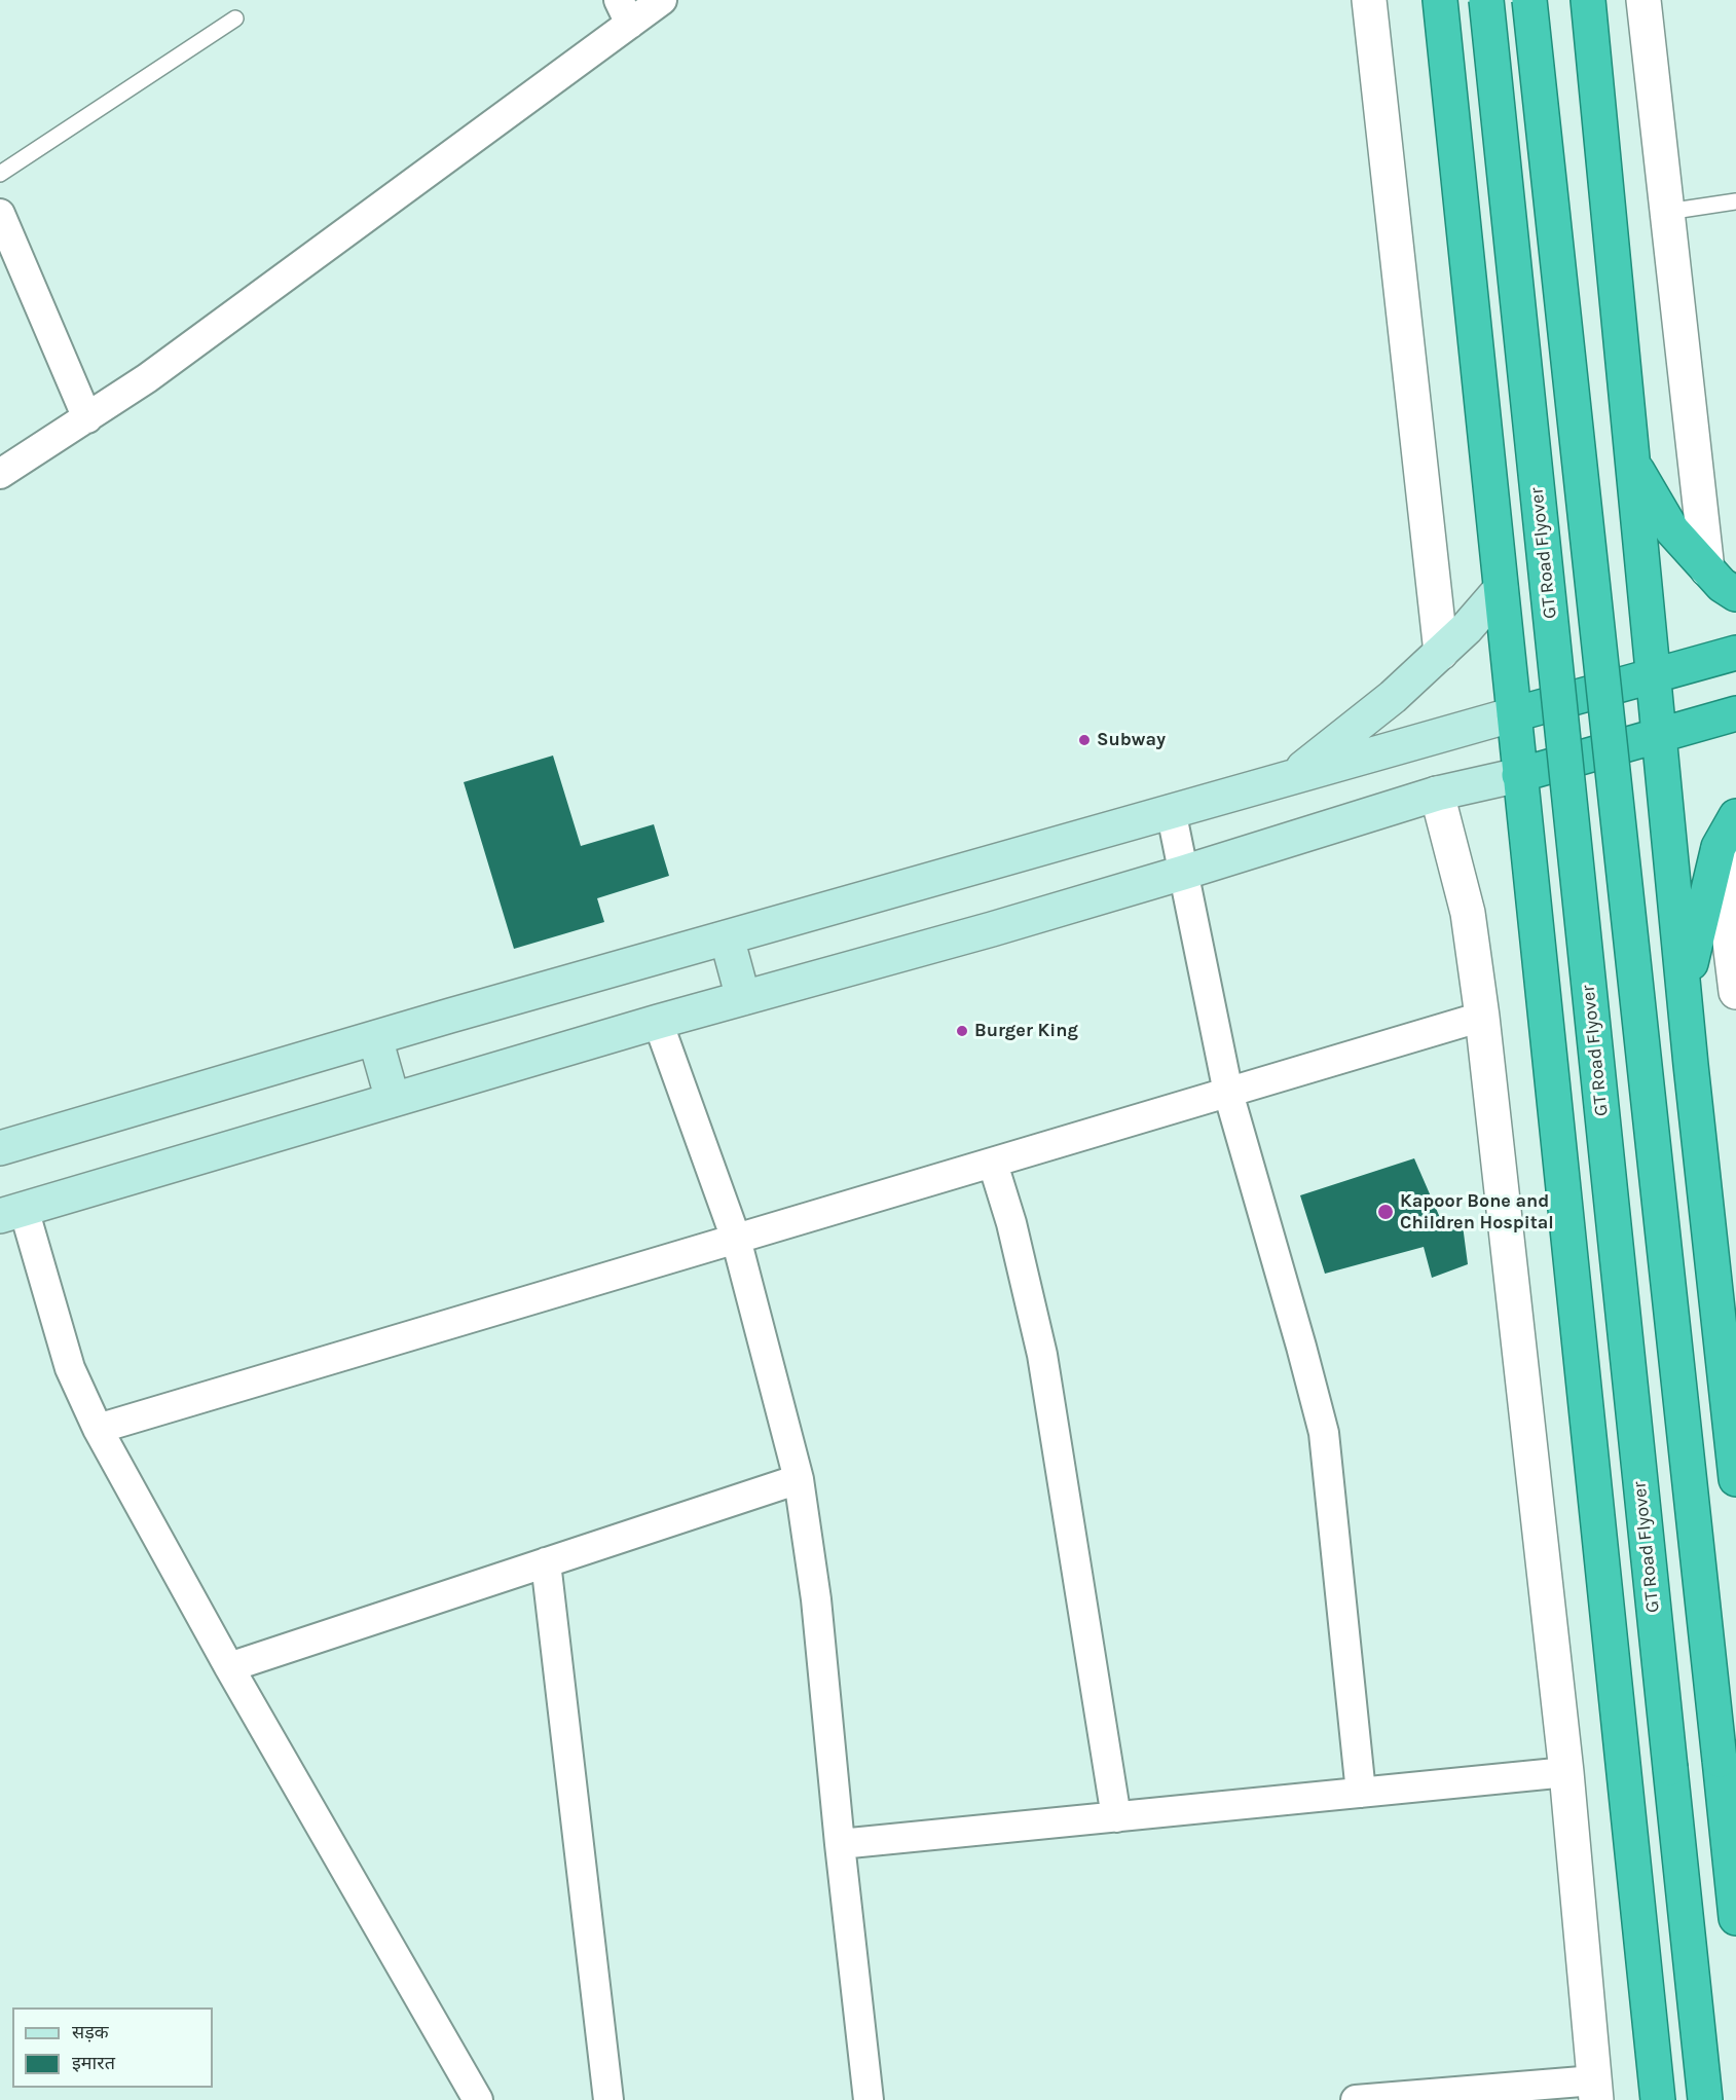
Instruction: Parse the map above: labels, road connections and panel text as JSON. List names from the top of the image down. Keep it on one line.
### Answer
{"streets":{"highway":["GT Road Flyover"]},"places":["Subway","Burger King","Kapoor Bone and Children Hospital"],"legend":["सड़क","इमारत"]}
